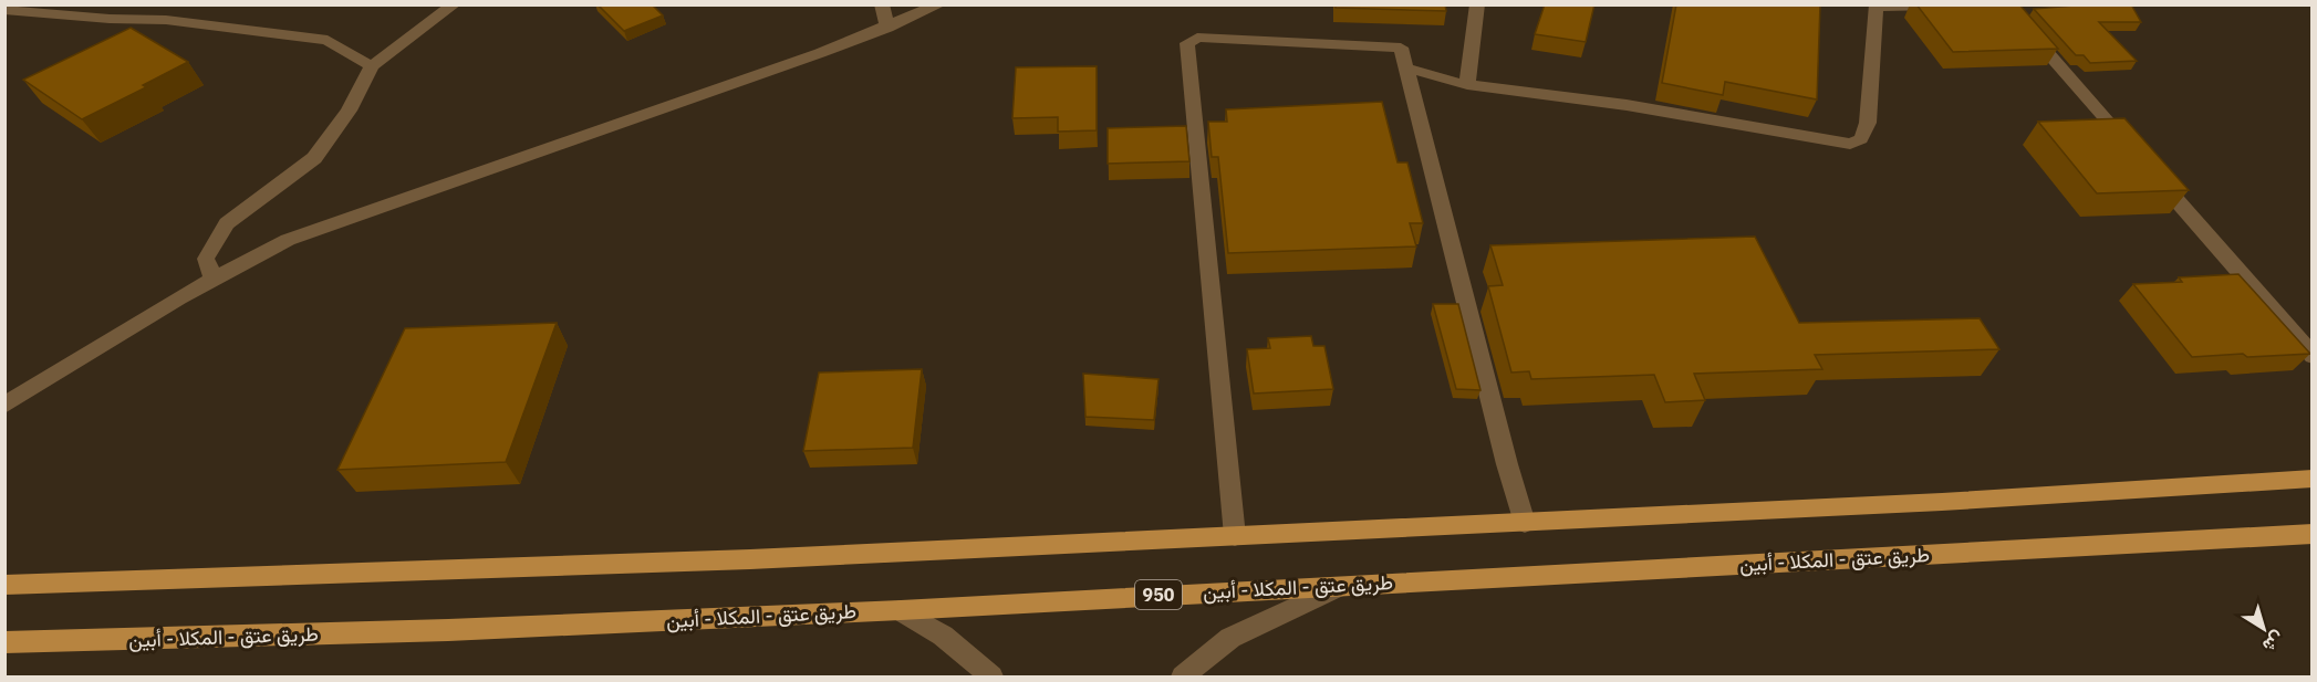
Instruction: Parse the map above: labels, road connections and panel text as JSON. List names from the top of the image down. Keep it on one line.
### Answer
{"streets":{"main road":["طريق عتق - المكلا - أبين","950"]},"north":"bottom right"}
